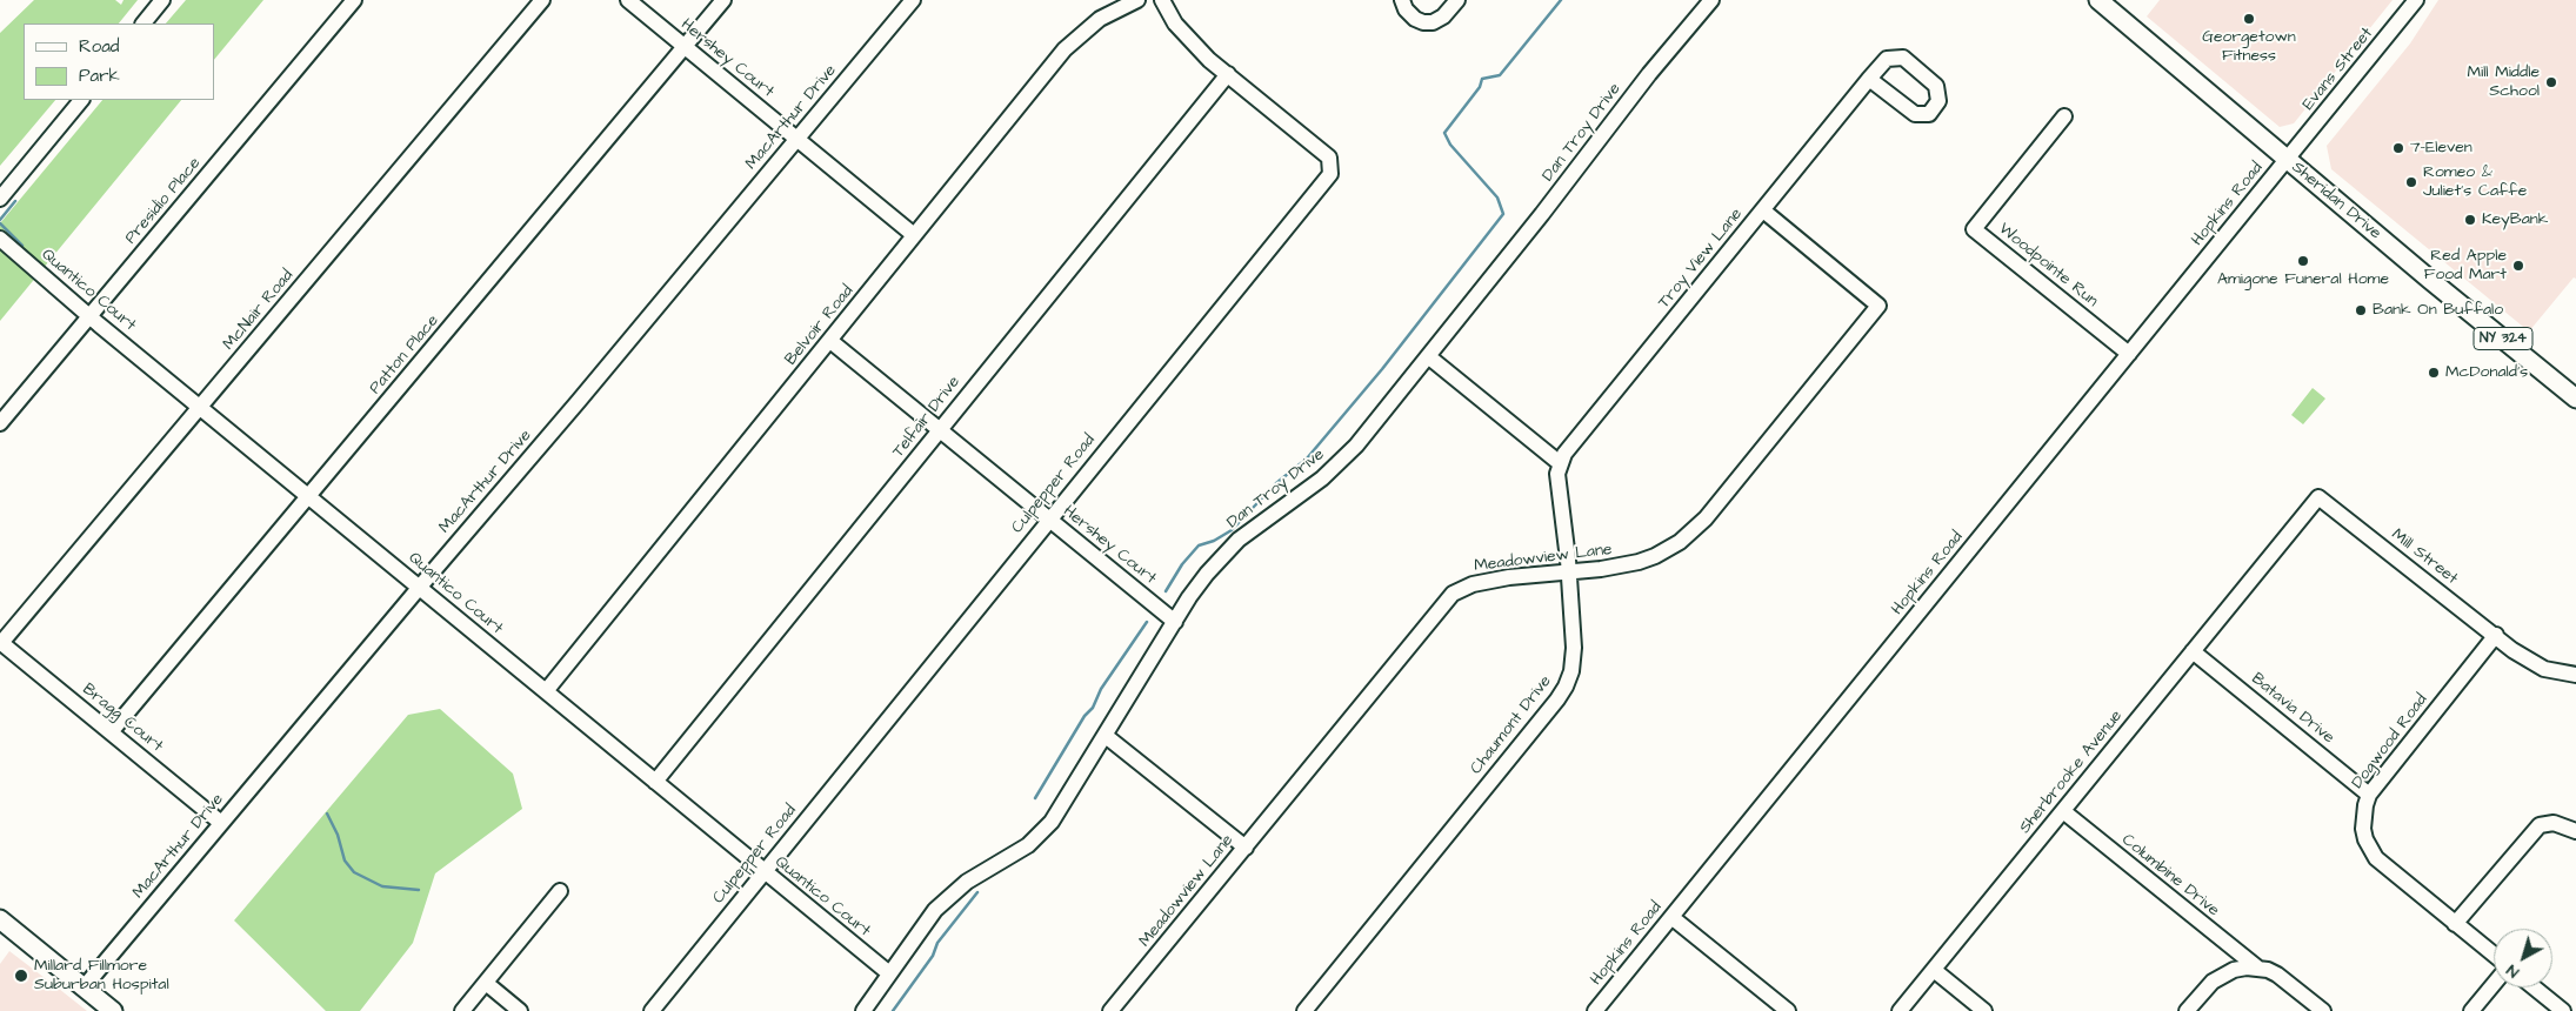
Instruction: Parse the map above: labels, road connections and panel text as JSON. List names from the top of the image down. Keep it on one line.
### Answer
{"streets":{"main road":["Sheridan Drive","NY 324"],"street":["Hershey Court","Evans Street","MacArthur Drive","Dan Troy Drive","Presidio Place","Hopkins Road","Troy View Lane","Woodpointe Run","Quantico Court","McNair Road","Belvoir Road","Patton Place","Telfair Drive","Culpepper Road","Mill Street","Meadowview Lane","Batavia Drive","Bragg Court","Chaumont Drive","Dogwood Road","Sherbrooke Avenue","Columbine Drive"]},"crossings":[["Hershey Court","MacArthur Drive"],["Hershey Court","Dan Troy Drive"],["Hershey Court","Belvoir Road"],["Hershey Court","Patton Place"],["Hershey Court","Telfair Drive"],["Hershey Court","Culpepper Road"],["Evans Street","Sheridan Drive"],["Evans Street","Hopkins Road"],["MacArthur Drive","Quantico Court"],["MacArthur Drive","Bragg Court"],["Dan Troy Drive","Quantico Court"],["Presidio Place","Quantico Court"],["Sheridan Drive","Hopkins Road"],["Hopkins Road","Woodpointe Run"],["Troy View Lane","Meadowview Lane"],["Troy View Lane","Chaumont Drive"],["Quantico Court","McNair Road"],["Quantico Court","Belvoir Road"],["Quantico Court","Patton Place"],["Quantico Court","Telfair Drive"],["Quantico Court","Culpepper Road"],["McNair Road","Bragg Court"],["Patton Place","Bragg Court"],["Telfair Drive","Culpepper Road"],["Mill Street","Dogwood Road"],["Mill Street","Sherbrooke Avenue"],["Meadowview Lane","Chaumont Drive"],["Batavia Drive","Dogwood Road"],["Batavia Drive","Sherbrooke Avenue"],["Sherbrooke Avenue","Columbine Drive"]],"places":["Georgetown Fitness","Mill Middle School","7-Eleven","Romeo & Juliet's Caffe","KeyBank","Amigone Funeral Home","Red Apple Food Mart","Bank On Buffalo","McDonald's","Millard Fillmore Suburban Hospital"],"legend":["Road","Park"],"north":"bottom left"}
